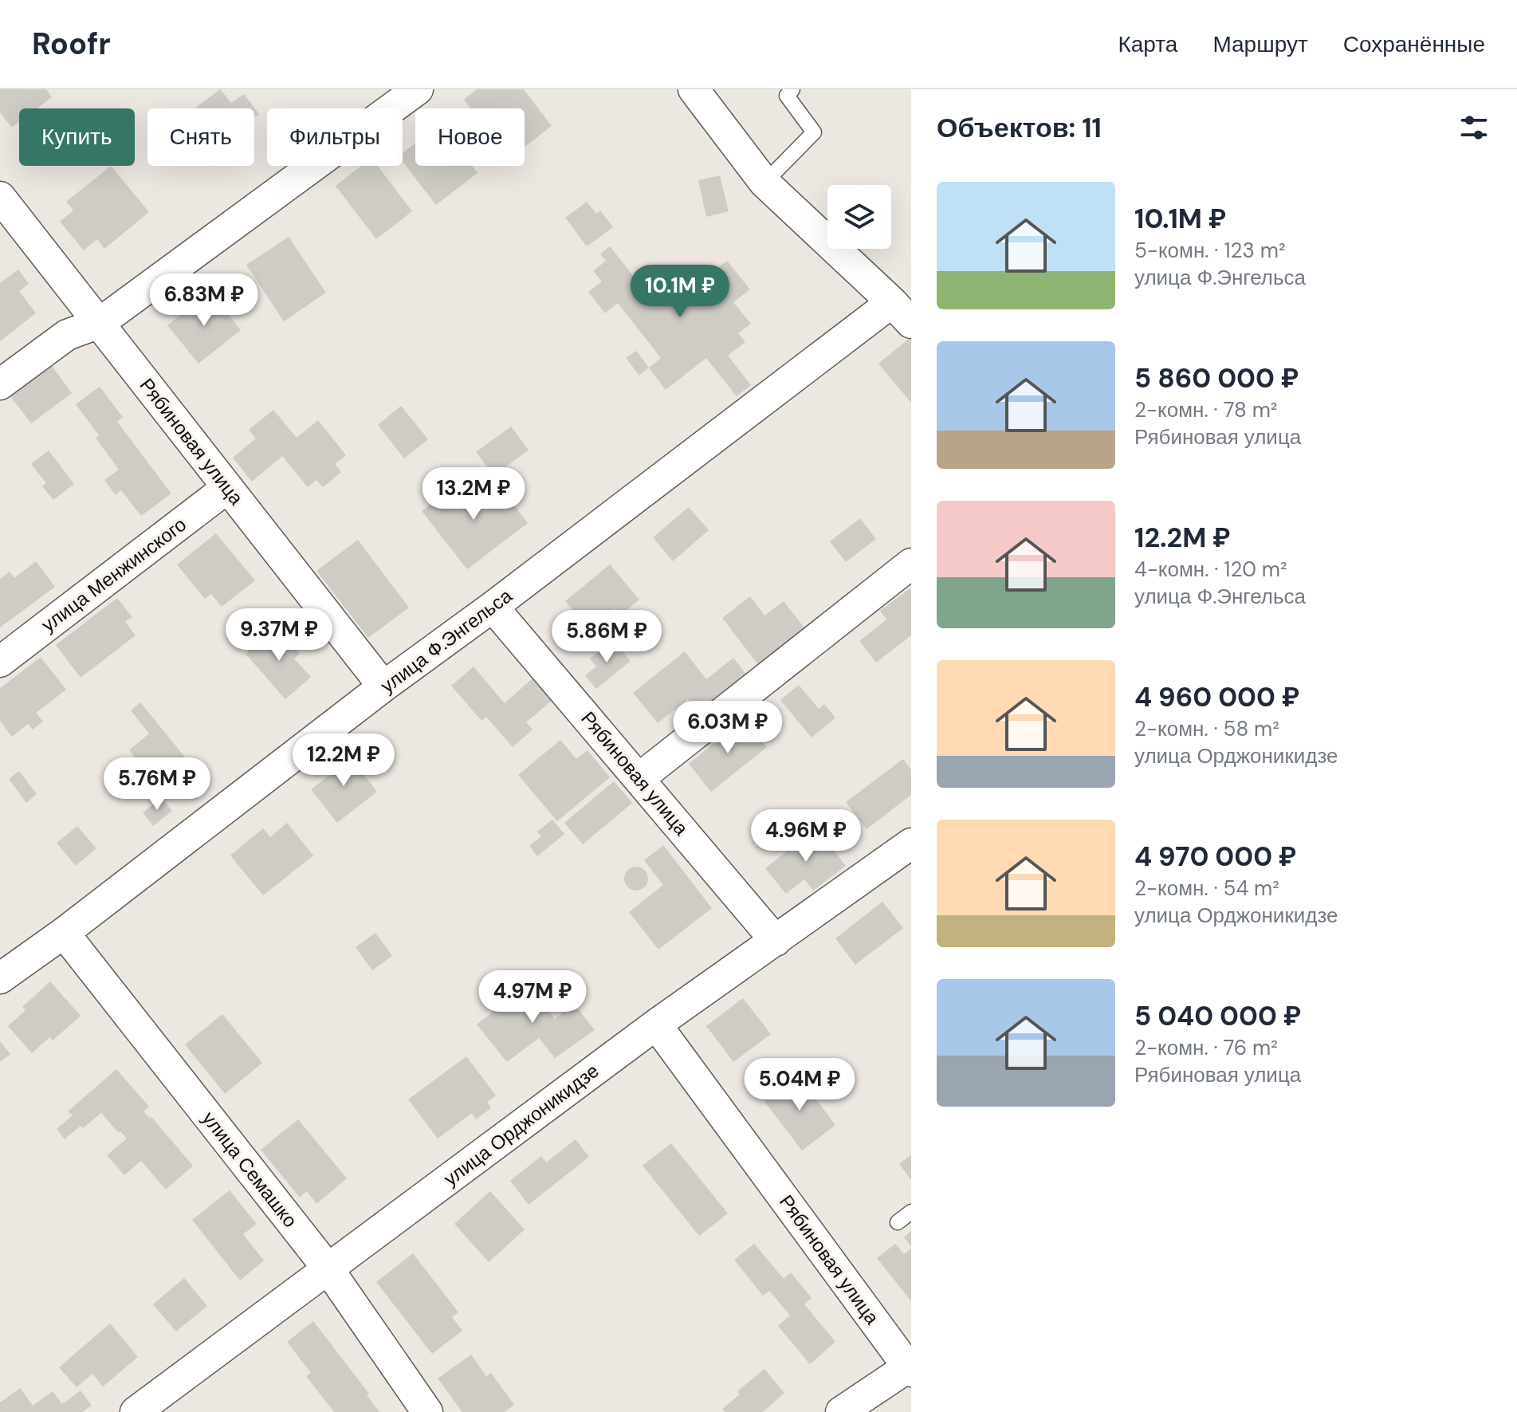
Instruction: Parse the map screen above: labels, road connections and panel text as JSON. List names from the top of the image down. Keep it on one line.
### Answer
{"streets":{"street":["Рябиновая улица","улица Менжинского","улица Ф.Энгельса","улица Орджоникидзе","улица Семашко"]},"crossings":[["Рябиновая улица","улица Менжинского"],["Рябиновая улица","улица Ф.Энгельса"],["Рябиновая улица","улица Орджоникидзе"],["улица Ф.Энгельса","улица Семашко"],["улица Орджоникидзе","улица Семашко"]],"page":{"header":"Roofr","nav":["Карта","Маршрут","Сохранённые"],"heading":"Объектов: 11","chip":["Купить","Снять","Фильтры","Новое"],"list":[{"name":"10.1M ₽","note":"5-комн. · 123 m² · улица Ф.Энгельса"},{"name":"5 860 000 ₽","note":"2-комн. · 78 m² · Рябиновая улица"},{"name":"12.2M ₽","note":"4-комн. · 120 m² · улица Ф.Энгельса"},{"name":"4 960 000 ₽","note":"2-комн. · 58 m² · улица Орджоникидзе"},{"name":"4 970 000 ₽","note":"2-комн. · 54 m² · улица Орджоникидзе"},{"name":"5 040 000 ₽","note":"2-комн. · 76 m² · Рябиновая улица"}],"price":["10.1M ₽","6.83M ₽","13.2M ₽","9.37M ₽","5.86M ₽","6.03M ₽","12.2M ₽","5.76M ₽","4.96M ₽","4.97M ₽","5.04M ₽"]}}
